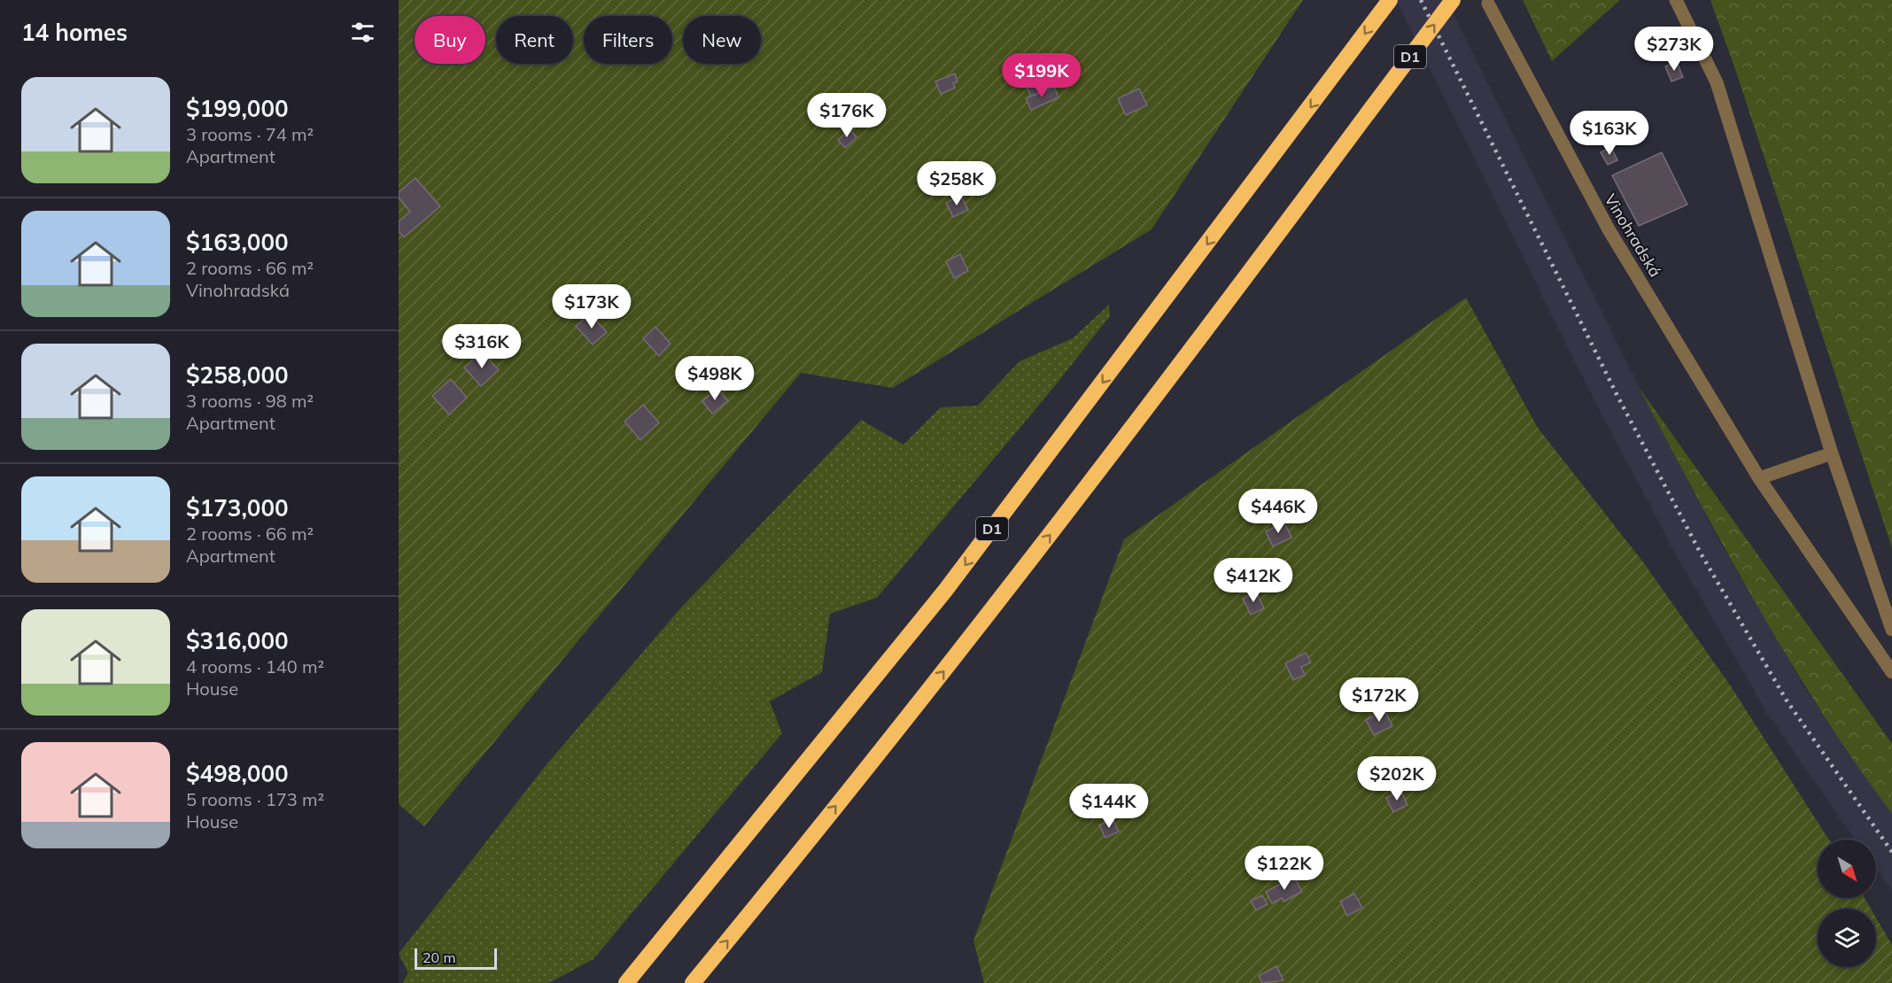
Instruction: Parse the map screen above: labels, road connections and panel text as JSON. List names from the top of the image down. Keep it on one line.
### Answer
{"streets":{"highway":["D1"],"street":["Vinohradská"]},"scale_bar":"20 m","north":"bottom right","page":{"heading":"14 homes","chip":["Buy","Rent","Filters","New"],"price":["$273K","$199K","$176K","$163K","$258K","$173K","$316K","$498K","$446K","$412K","$172K","$202K","$144K","$122K"],"list":[{"name":"$199,000","note":"3 rooms · 74 m² · Apartment"},{"name":"$163,000","note":"2 rooms · 66 m² · Vinohradská"},{"name":"$258,000","note":"3 rooms · 98 m² · Apartment"},{"name":"$173,000","note":"2 rooms · 66 m² · Apartment"},{"name":"$316,000","note":"4 rooms · 140 m² · House"},{"name":"$498,000","note":"5 rooms · 173 m² · House"}],"scale":"20 m"}}
